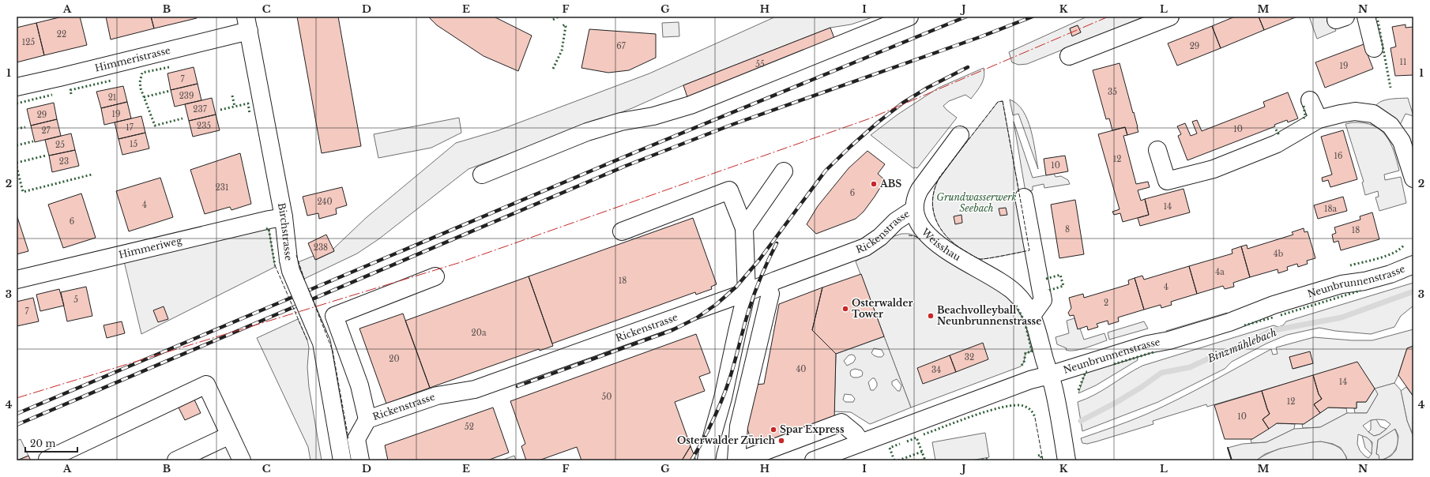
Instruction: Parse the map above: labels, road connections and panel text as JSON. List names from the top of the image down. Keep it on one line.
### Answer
{"streets":{"street":["Himmeristrasse","Rickenstrasse","Birchstrasse","Weisshau","Himmeriweg","Neunbrunnenstrasse"]},"crossings":[["Himmeristrasse","Birchstrasse"],["Rickenstrasse","Weisshau"],["Birchstrasse","Himmeriweg"],["Weisshau","Neunbrunnenstrasse"]],"water":["Binzmühlebach"],"parks":["Grundwasserwerk Seebach"],"places":["ABS","Osterwalder Tower","Beachvolleyball Neunbrunnenstrasse","Spar Express","Osterwalder Zürich"],"house_numbers":["22","125","67","29","11","55","19","7","35","239","21","237","19","29","235","17","10","27","15","25","16","12","23","10","231","6","240","4","14","18a","6","8","18","238","4b","4a","18","4","5","2","7","20a","32","20","40","34","14","50","12","10","52"],"scale_bar":"20 m","grid":{"columns":["A","B","C","D","E","F","G","H","I","J","K","L","M","N"],"rows":["1","2","3","4"]}}
